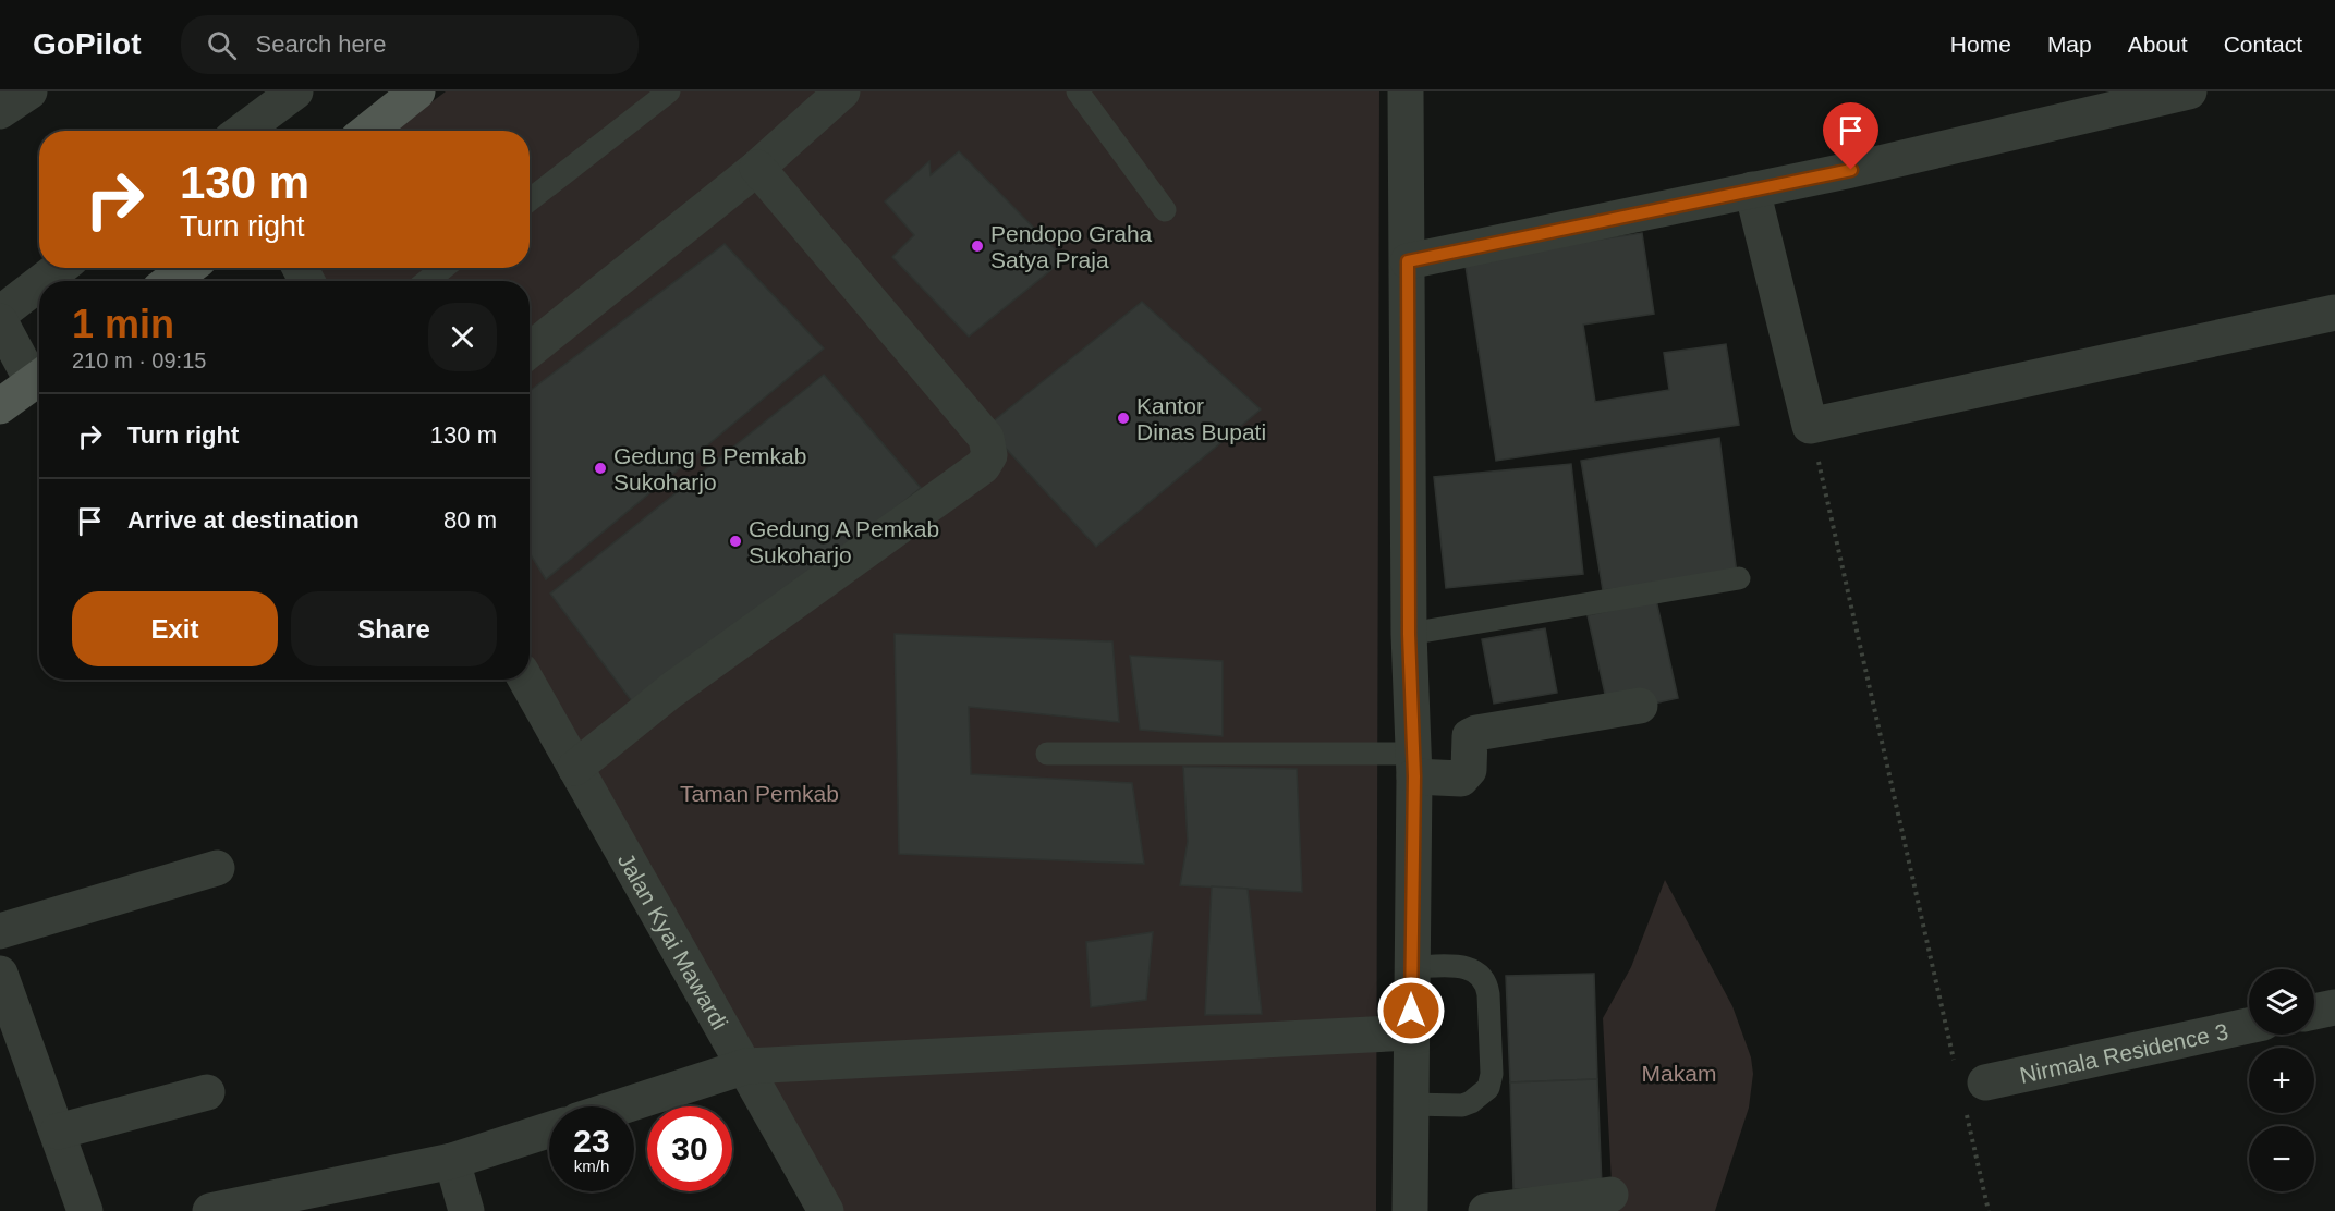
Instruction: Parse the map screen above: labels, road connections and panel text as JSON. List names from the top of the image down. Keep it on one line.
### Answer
{"streets":{"street":["Jalan Kyai Mawardi","Nirmala Residence 3"]},"parks":["Taman Pemkab","Makam"],"places":["Pendopo Graha Satya Praja","Kantor Dinas Bupati","Gedung B Pemkab Sukoharjo","Gedung A Pemkab Sukoharjo"],"page":{"header":"GoPilot","search":"Search here","nav":["Home","Map","About","Contact"],"turn":["130 m","Turn right"],"heading":["1 min","210 m · 09:15"],"list":[{"name":"Turn right","value":"130 m"},{"name":"Arrive at destination","value":"80 m"}],"buttons":["Exit","Share"],"map_buttons":["+","−"],"speed":"23 km/h","limit":"30"}}
